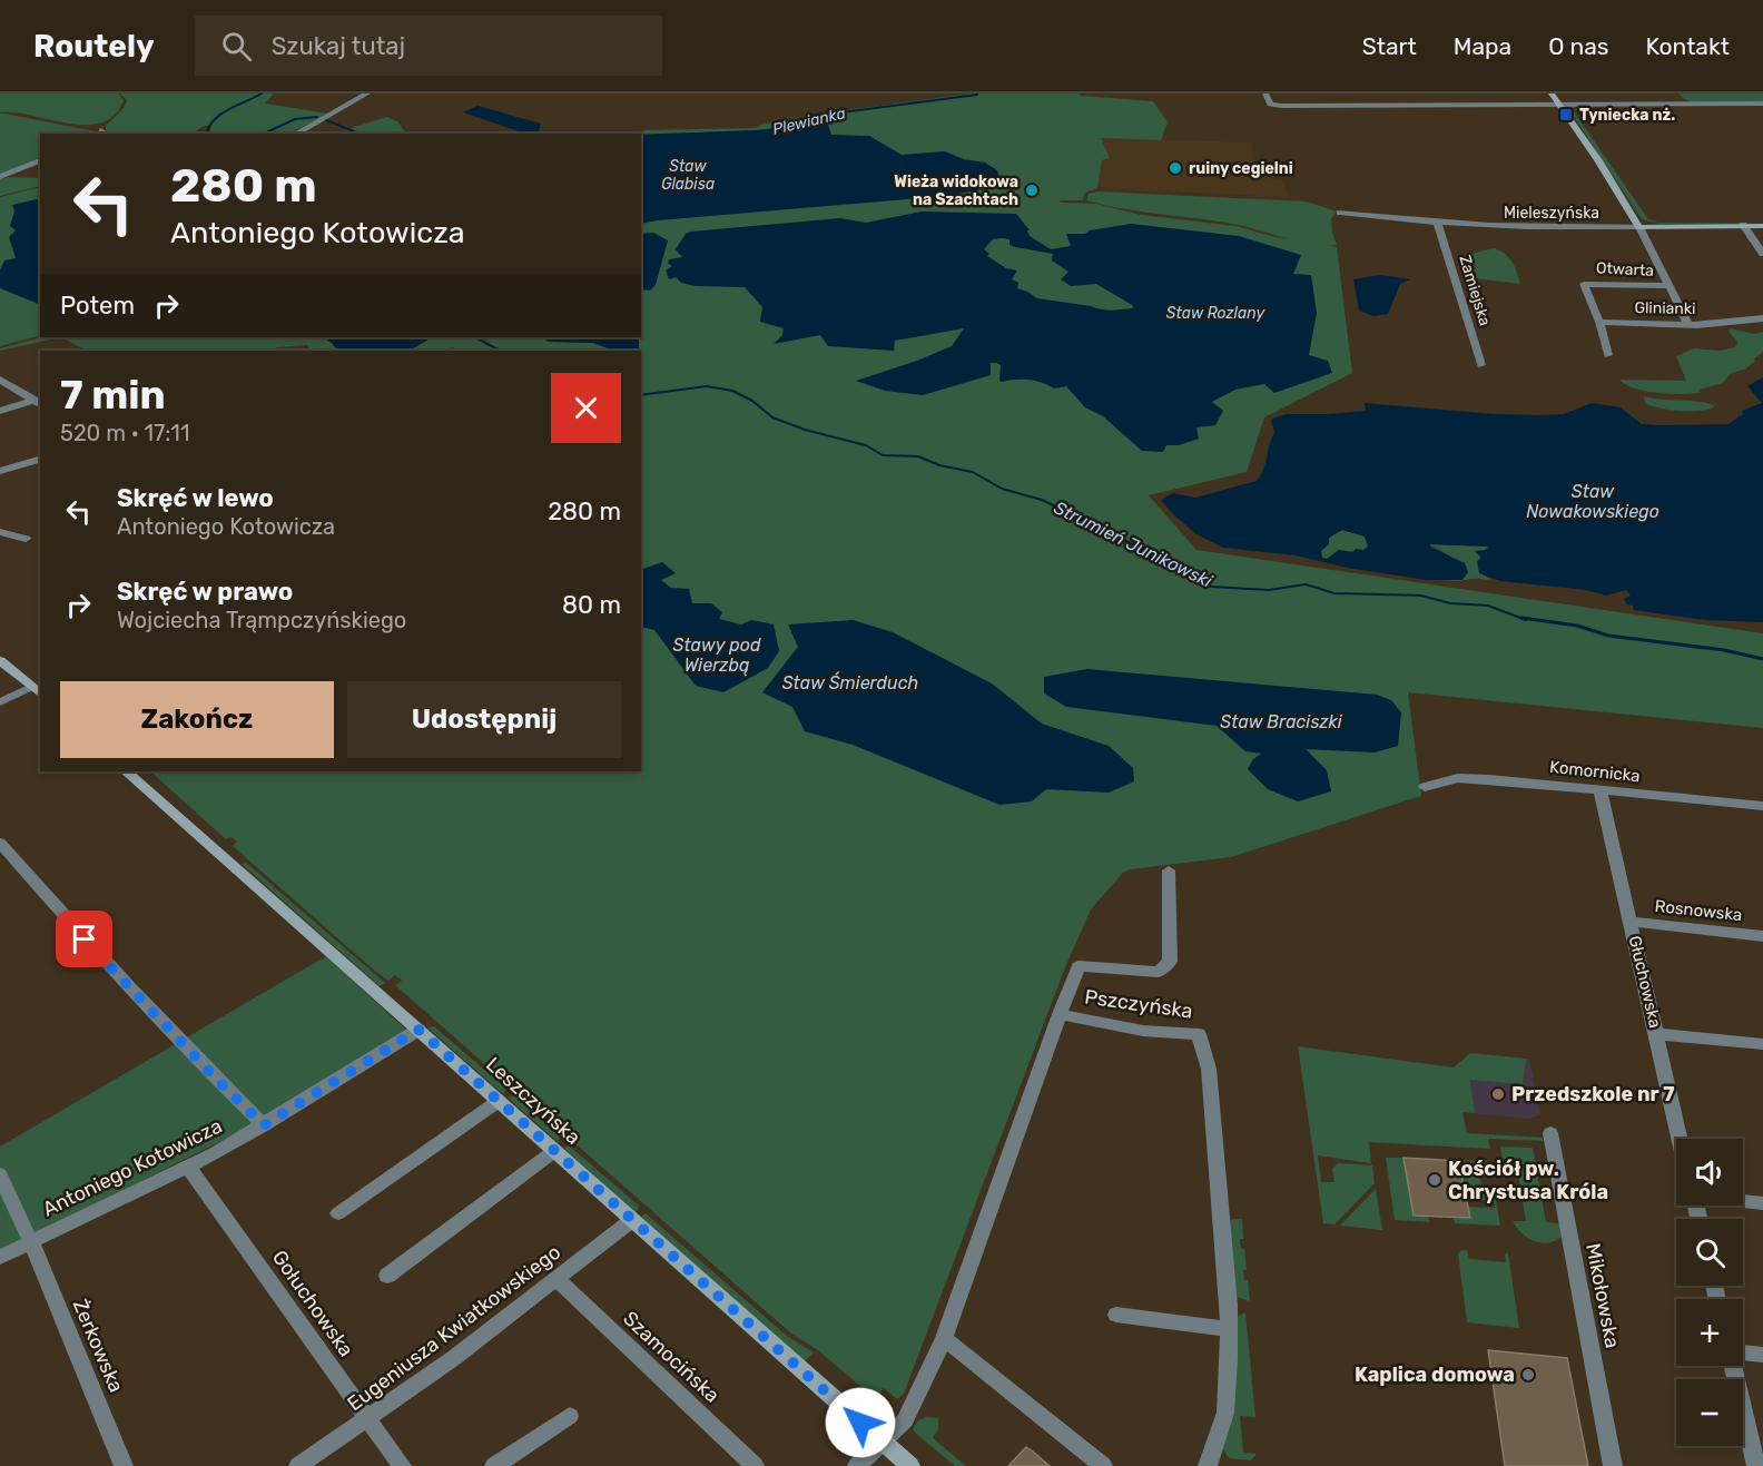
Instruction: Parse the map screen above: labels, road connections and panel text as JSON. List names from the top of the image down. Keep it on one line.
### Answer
{"streets":{"street":["Mieleszyńska","Otwarta","Zamiejska","Glinianki","Komornicka","Rosnowska","Głuchowska","Pszczyńska","Leszczyńska","Antoniego Kotowicza","Mikołowska","Gołuchowska","Eugeniusza Kwiatkowskiego","Żerkowska","Szamocińska"]},"crossings":[["Mieleszyńska","Otwarta"],["Mieleszyńska","Zamiejska"],["Otwarta","Glinianki"],["Komornicka","Głuchowska"],["Rosnowska","Głuchowska"],["Pszczyńska","Leszczyńska"],["Leszczyńska","Antoniego Kotowicza"],["Leszczyńska","Eugeniusza Kwiatkowskiego"],["Antoniego Kotowicza","Gołuchowska"],["Antoniego Kotowicza","Żerkowska"],["Gołuchowska","Eugeniusza Kwiatkowskiego"],["Eugeniusza Kwiatkowskiego","Szamocińska"]],"water":["Plewianka","Staw Glabisa","Staw Rozlany","Staw Nowakowskiego","Strumień Junikowski","Stawy pod Wierzbą","Staw Śmierduch","Staw Braciszki"],"places":{"transit":["Tyniecka nż."],"other":["ruiny cegielni","Wieża widokowa na Szachtach","Przedszkole nr 7","Kościół pw. Chrystusa Króla","Kaplica domowa"]},"page":{"header":"Routely","search":"Szukaj tutaj","nav":["Start","Mapa","O nas","Kontakt"],"turn":["280 m","Antoniego Kotowicza"],"then":"Potem","heading":["7 min","520 m · 17:11"],"list":[{"name":"Skręć w lewo","note":"Antoniego Kotowicza","value":"280 m"},{"name":"Skręć w prawo","note":"Wojciecha Trąmpczyńskiego","value":"80 m"}],"buttons":["Zakończ","Udostępnij"],"map_buttons":["+","−"]}}
